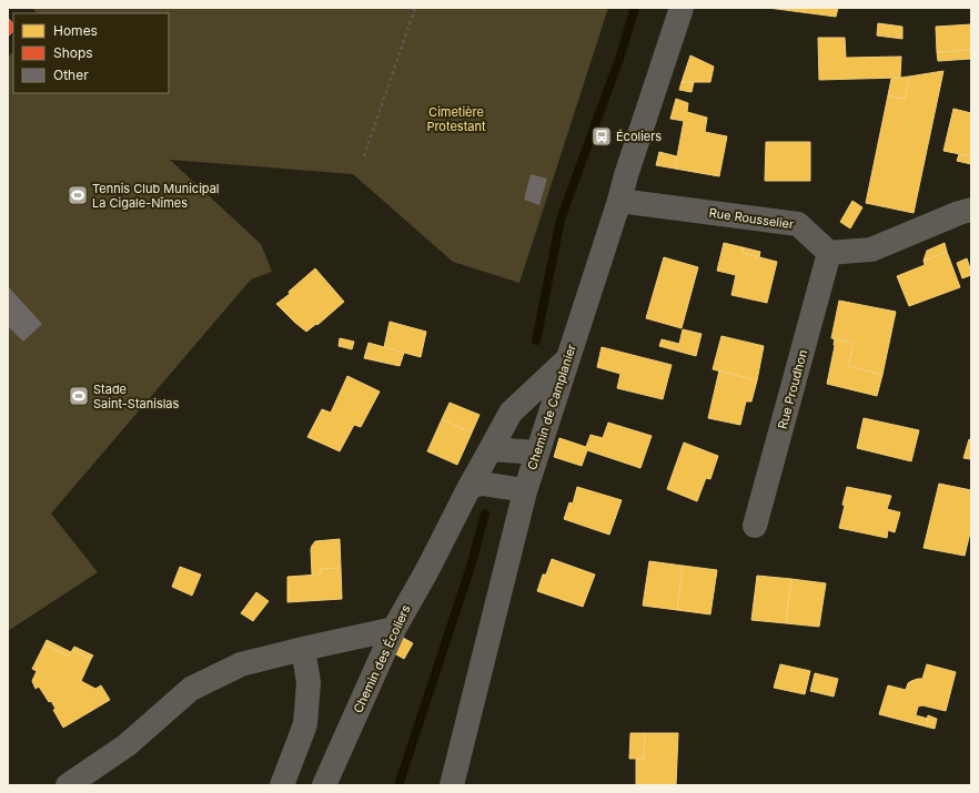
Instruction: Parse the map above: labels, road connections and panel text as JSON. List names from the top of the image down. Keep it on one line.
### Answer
{"streets":{"street":["Rue Rousselier","Rue Proudhon","Chemin de Camplanier","Chemin des Écoliers"]},"crossings":[["Rue Rousselier","Rue Proudhon"],["Rue Rousselier","Chemin de Camplanier"],["Chemin de Camplanier","Chemin des Écoliers"]],"parks":["Cimetière Protestant"],"places":{"bus stop":["Écoliers"],"sports":["Tennis Club Municipal La Cigale-Nîmes","Stade Saint-Stanislas"]},"legend":["Homes","Shops","Other"]}
